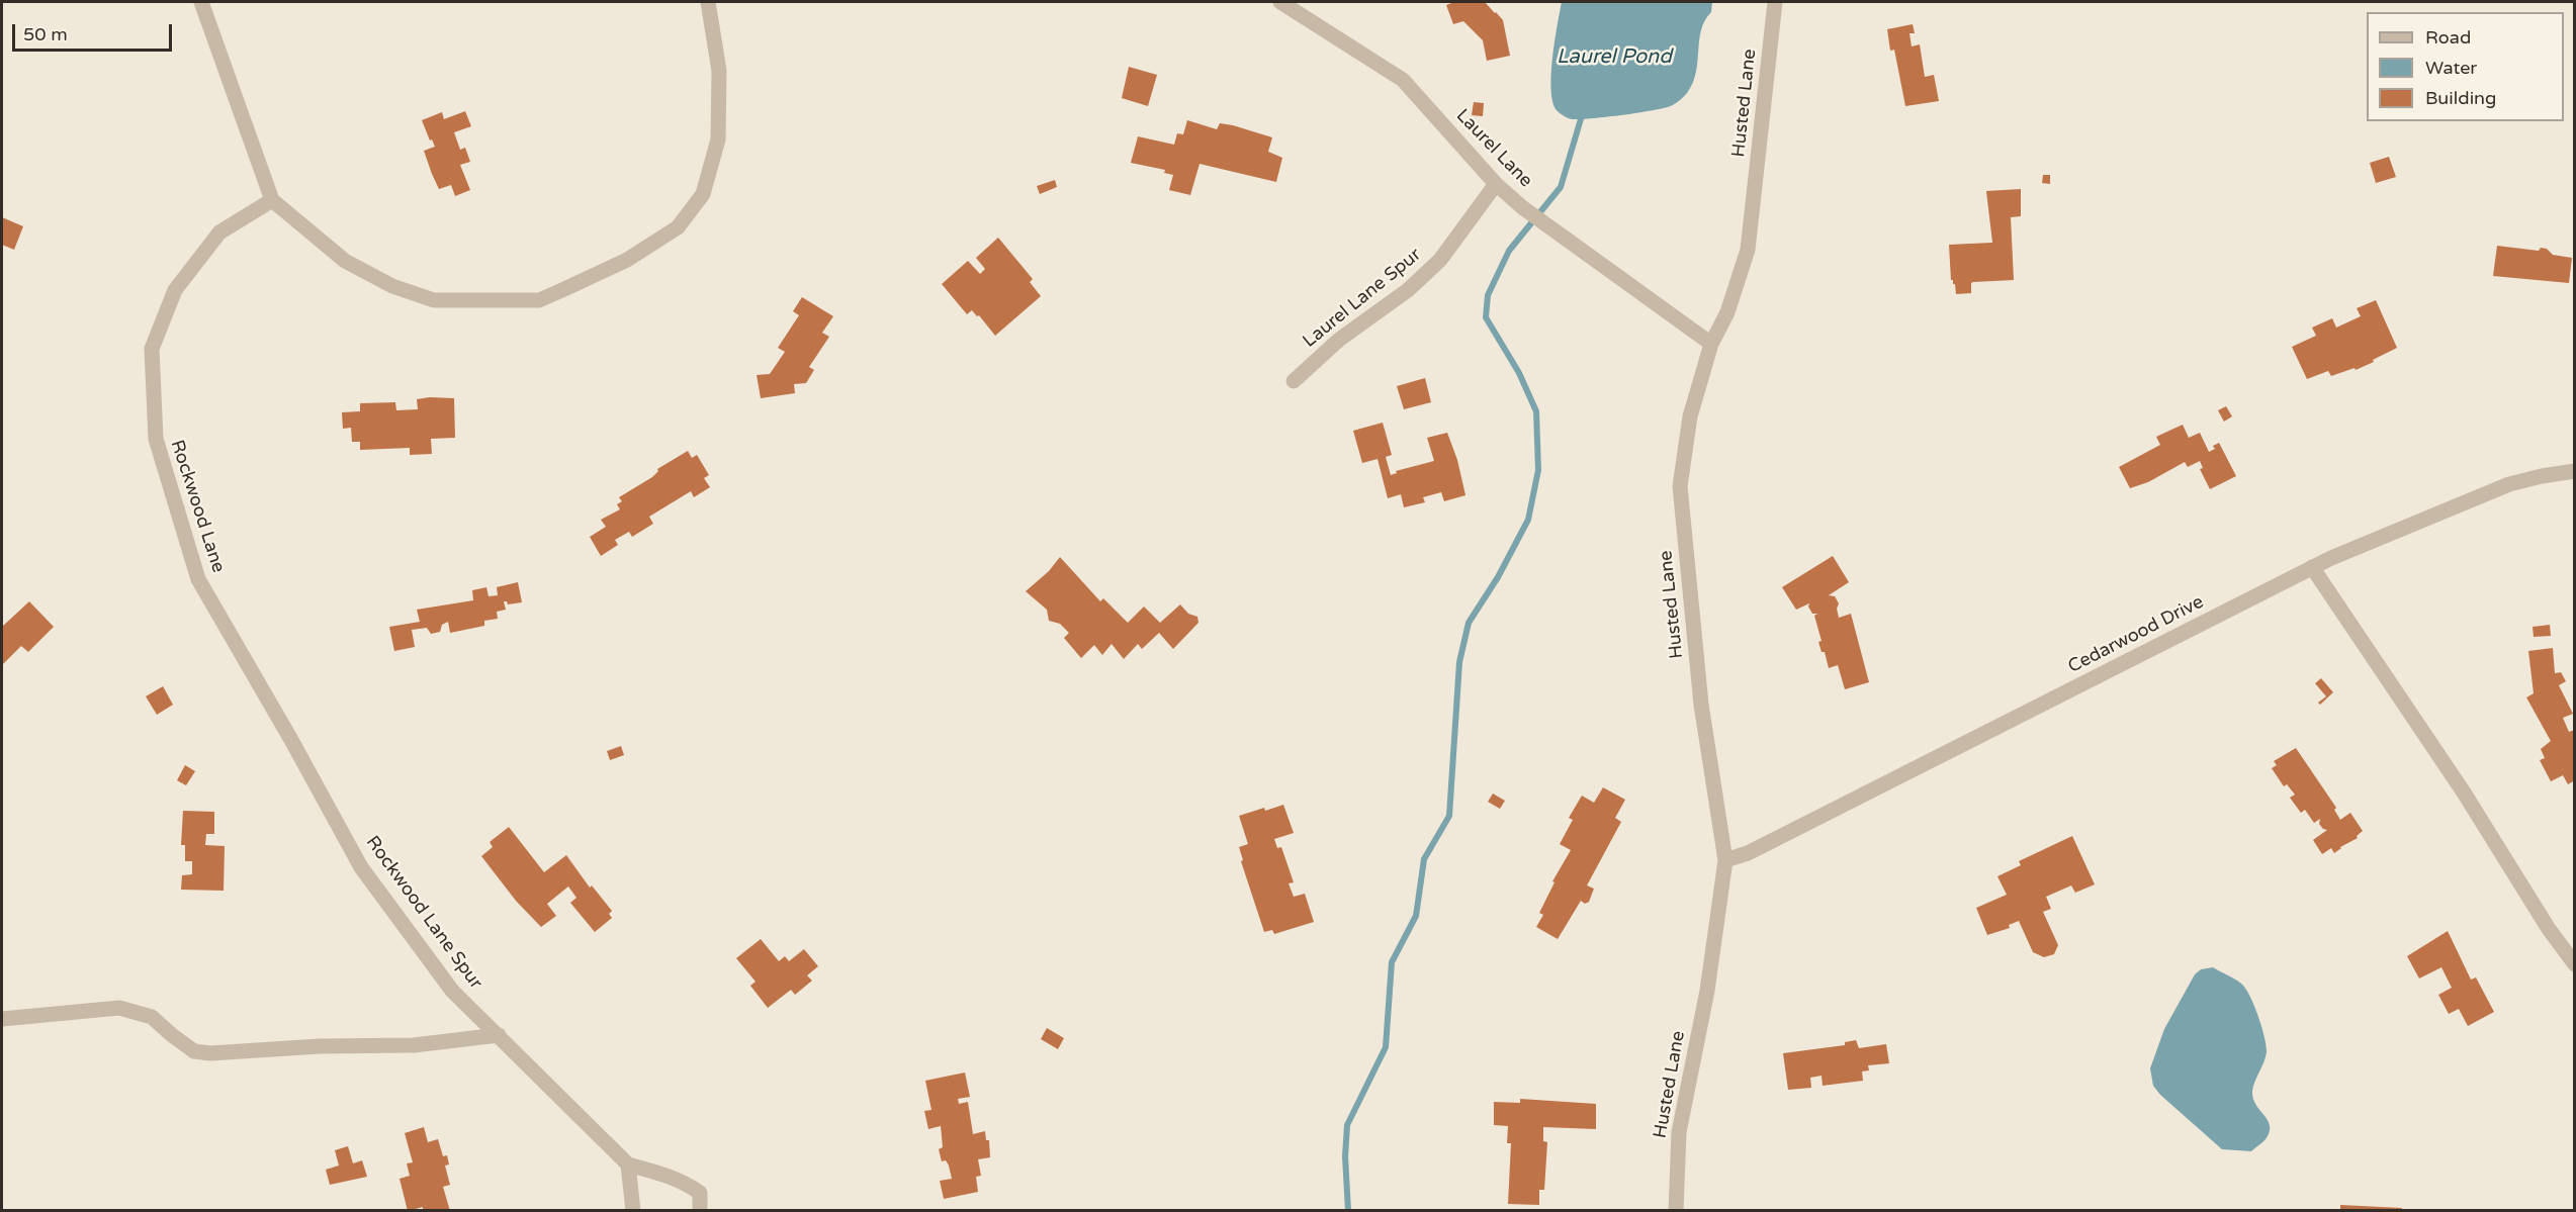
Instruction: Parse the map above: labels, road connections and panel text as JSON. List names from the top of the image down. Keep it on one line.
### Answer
{"streets":{"street":["Husted Lane","Laurel Lane","Laurel Lane Spur","Rockwood Lane","Cedarwood Drive","Rockwood Lane Spur"]},"crossings":[["Husted Lane","Laurel Lane"],["Husted Lane","Cedarwood Drive"],["Laurel Lane","Laurel Lane Spur"],["Rockwood Lane","Rockwood Lane Spur"]],"water":["Laurel Pond"],"legend":["Road","Water","Building"],"scale_bar":"50 m"}
